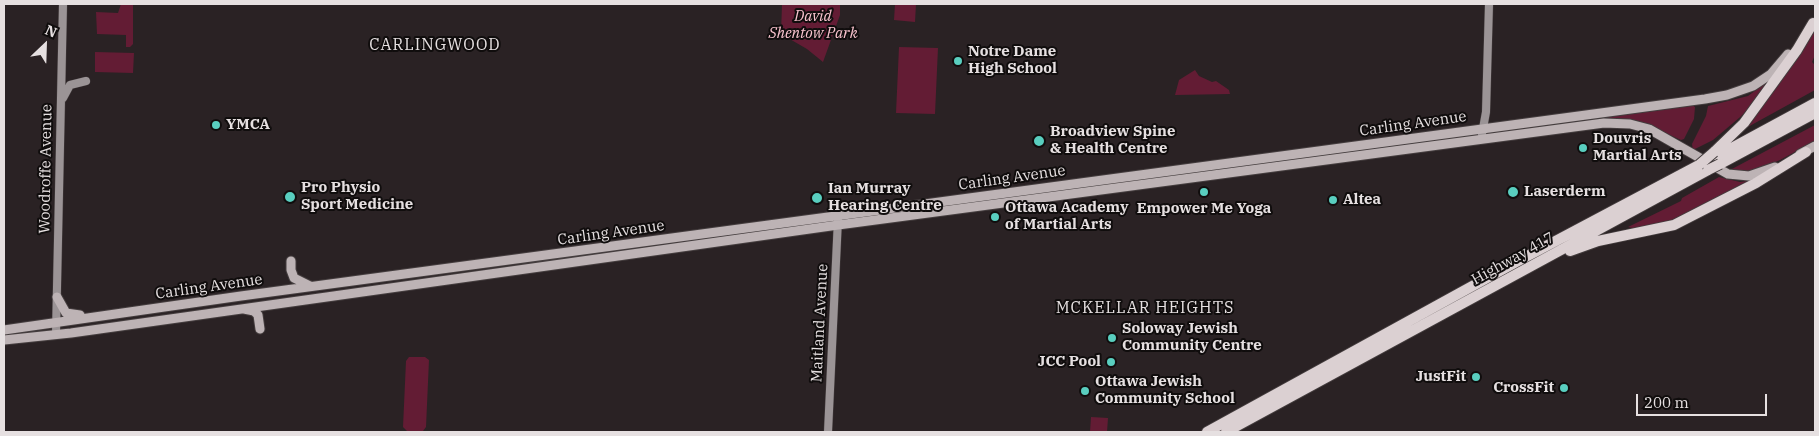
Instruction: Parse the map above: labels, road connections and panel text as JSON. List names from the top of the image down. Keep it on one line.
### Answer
{"streets":{"highway":["Highway 417"],"main road":["Carling Avenue","Woodroffe Avenue","Maitland Avenue"]},"crossings":[["Carling Avenue","Woodroffe Avenue"],["Carling Avenue","Maitland Avenue"]],"districts":["CARLINGWOOD","MCKELLAR HEIGHTS"],"parks":["David Shentow Park"],"places":["Notre Dame High School","YMCA","Broadview Spine & Health Centre","Douvris Martial Arts","Empower Me Yoga","Laserderm","Pro Physio Sport Medicine","Ian Murray Hearing Centre","Altea","Ottawa Academy of Martial Arts","Soloway Jewish Community Centre","JCC Pool","JustFit","CrossFit","Ottawa Jewish Community School"],"scale_bar":"200 m","north":"top right"}
